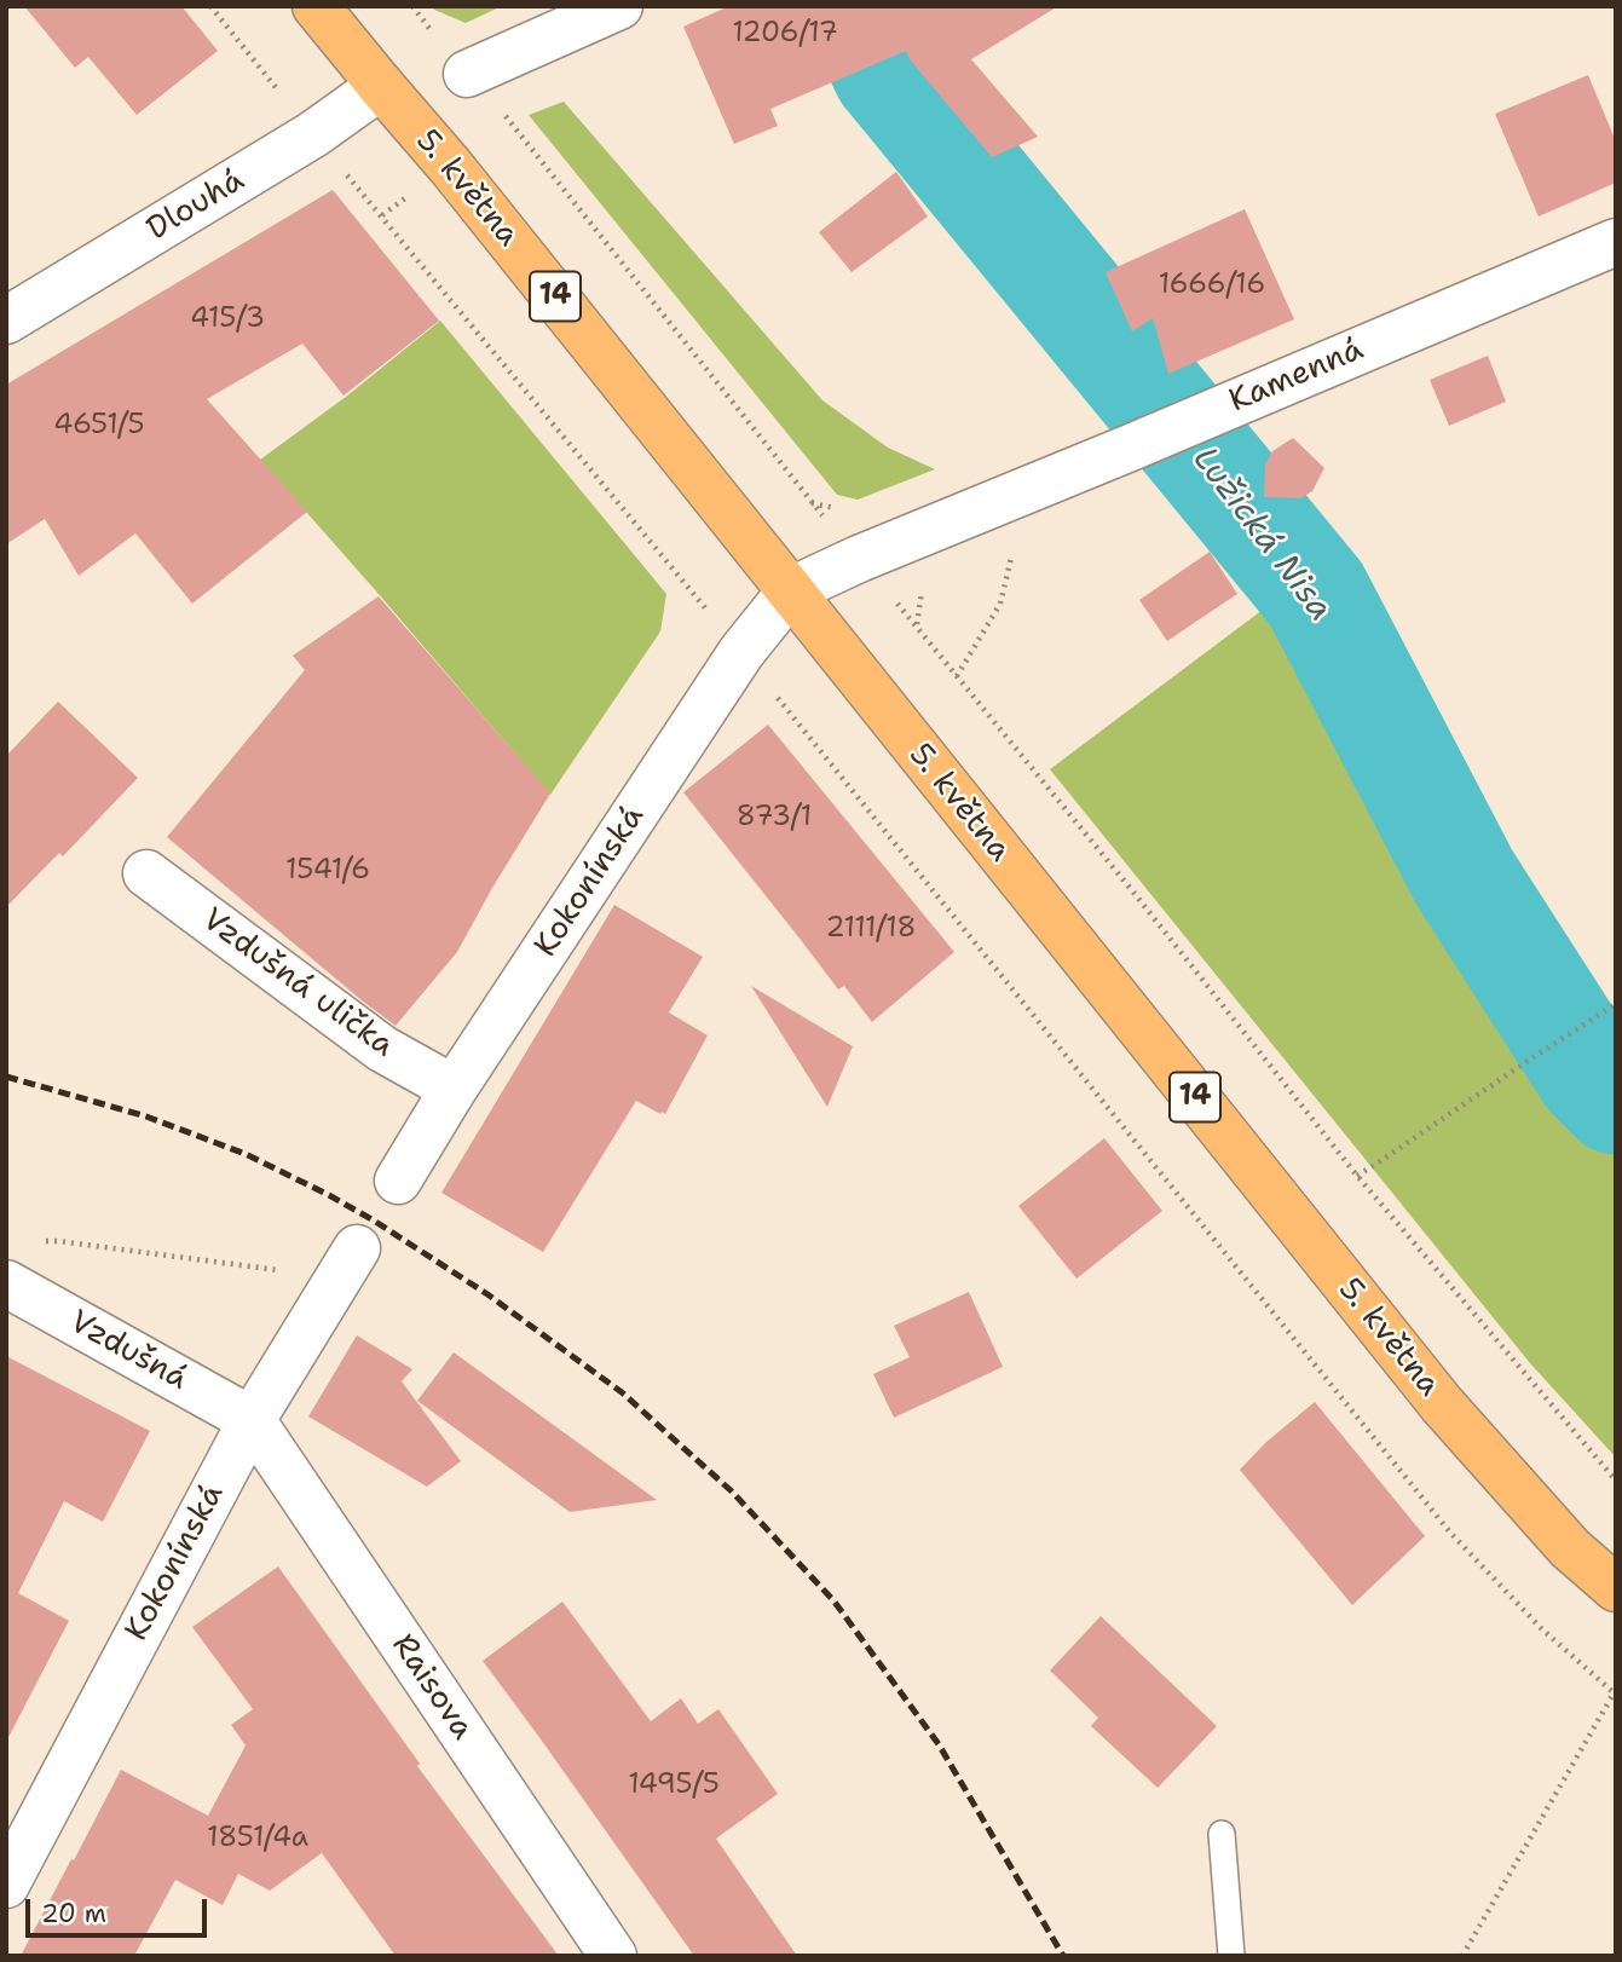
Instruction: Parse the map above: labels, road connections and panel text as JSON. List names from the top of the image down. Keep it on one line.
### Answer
{"streets":{"main road":["5. května","14"],"street":["Dlouhá","Kamenná","Kokonínská","Vzdušná ulička","Vzdušná","Raisova"]},"crossings":[["5. května","Dlouhá"],["5. května","Kamenná"],["5. května","Kokonínská"],["Kamenná","Kokonínská"],["Kokonínská","Vzdušná ulička"],["Kokonínská","Vzdušná"],["Kokonínská","Raisova"],["Vzdušná","Raisova"]],"water":["Lužická Nisa"],"house_numbers":["1206/17","1666/16","415/3","4651/5","873/1","1541/6","2111/18","1495/5","1851/4a"],"scale_bar":"20 m"}
